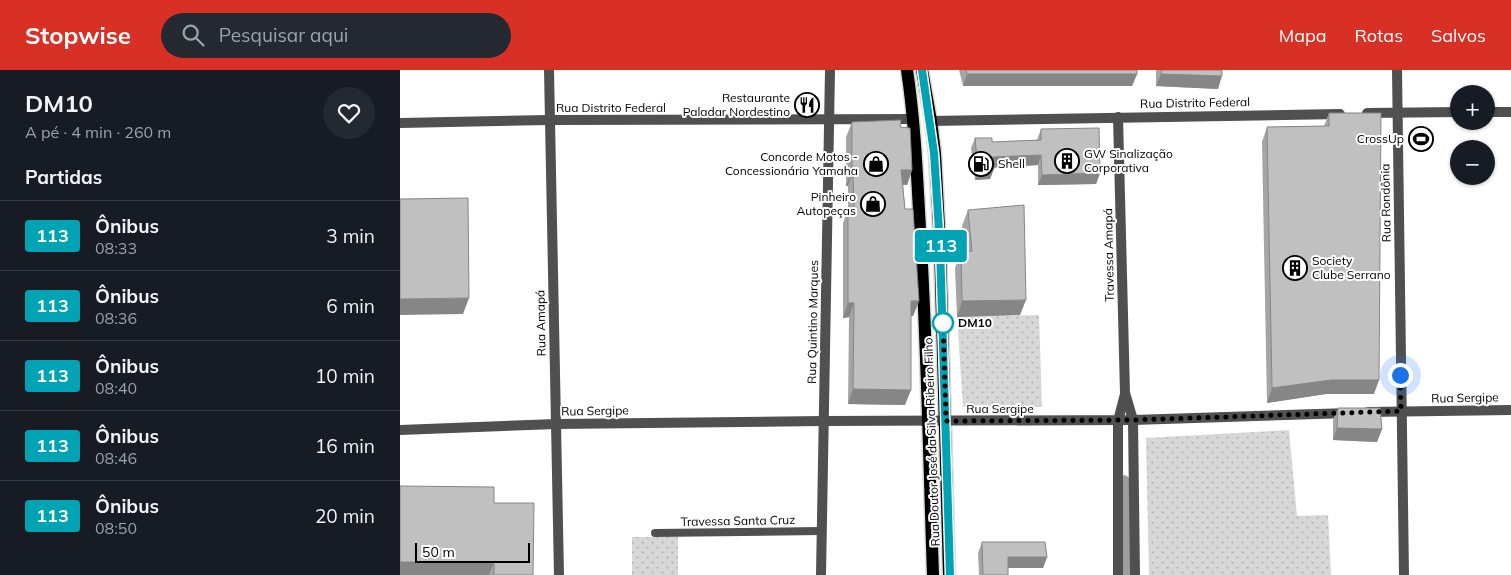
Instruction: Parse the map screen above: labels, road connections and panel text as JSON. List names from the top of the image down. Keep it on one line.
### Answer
{"streets":{"main road":["Rua Doutor José da Silva Ribeiro Filho"],"street":["Rua Distrito Federal","Rua Rondônia","Travessa Amapá","Rua Quintino Marques","Rua Amapá","Rua Sergipe"],"lane":["Travessa Santa Cruz"]},"crossings":[["Rua Distrito Federal","Rua Rondônia"],["Rua Distrito Federal","Travessa Amapá"],["Rua Distrito Federal","Rua Quintino Marques"],["Rua Distrito Federal","Rua Amapá"],["Rua Distrito Federal","Rua Doutor José da Silva Ribeiro Filho"],["Rua Rondônia","Rua Sergipe"],["Travessa Amapá","Rua Sergipe"],["Rua Quintino Marques","Rua Sergipe"],["Rua Quintino Marques","Travessa Santa Cruz"],["Rua Amapá","Rua Sergipe"],["Rua Sergipe","Rua Doutor José da Silva Ribeiro Filho"]],"places":{"restaurant":["Restaurante Paladar Nordestino"],"sports":["CrossUp"],"building":["GW Sinalização Corporativa","Society Clube Serrano"],"shop":["Concorde Motos - Concessionária Yamaha","Pinheiro Autopeças"],"fuel station":["Shell"],"other":["DM10"]},"lines":["bus line 113"],"scale_bar":"50 m","page":{"header":"Stopwise","search":"Pesquisar aqui","nav":["Mapa","Rotas","Salvos"],"heading":[["DM10","A pé · 4 min · 260 m"],"Partidas"],"on_map":"113","map_buttons":["+","−"],"list":[{"mark":"113","name":"Ônibus","note":"08:33","value":"3 min"},{"mark":"113","name":"Ônibus","note":"08:36","value":"6 min"},{"mark":"113","name":"Ônibus","note":"08:40","value":"10 min"},{"mark":"113","name":"Ônibus","note":"08:46","value":"16 min"},{"mark":"113","name":"Ônibus","note":"08:50","value":"20 min"}],"scale":"50 m"}}
